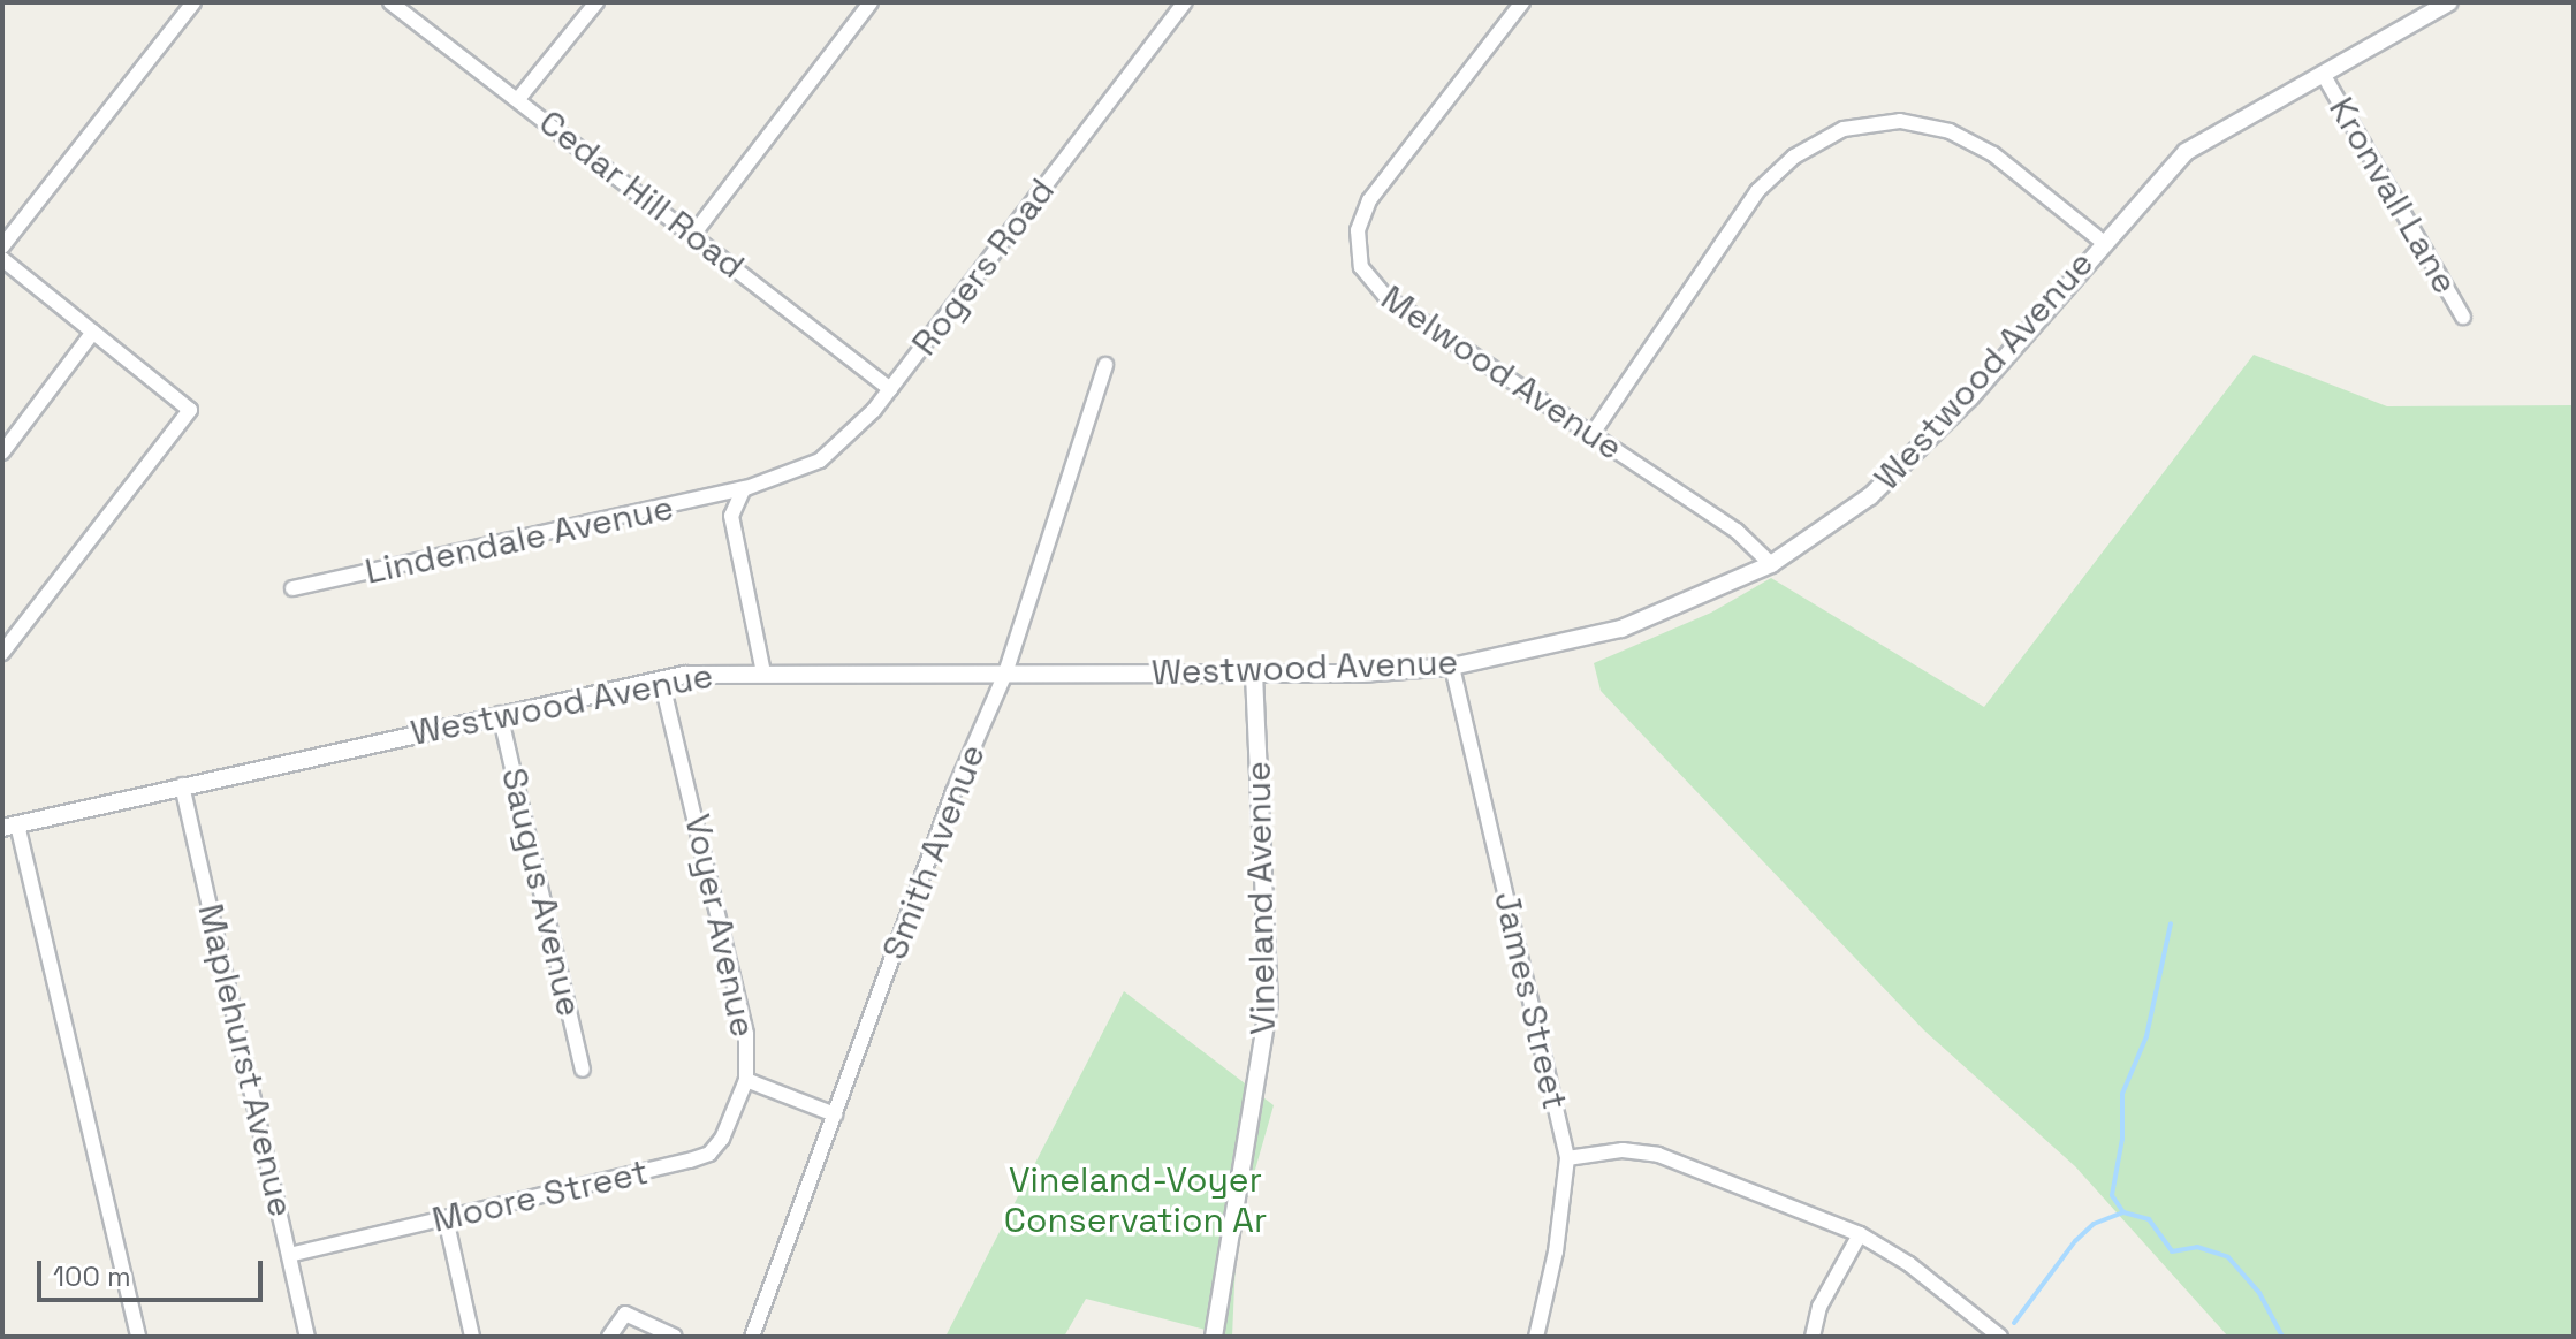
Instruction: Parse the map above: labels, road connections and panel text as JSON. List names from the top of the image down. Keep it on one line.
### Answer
{"streets":{"street":["Cedar Hill Road","Kronvall Lane","Rogers Road","Westwood Avenue","Melwood Avenue","Lindendale Avenue","Smith Avenue","Saugus Avenue","Vineland Avenue","Voyer Avenue","James Street","Maplehurst Avenue","Moore Street"]},"crossings":[["Cedar Hill Road","Rogers Road"],["Kronvall Lane","Westwood Avenue"],["Rogers Road","Lindendale Avenue"],["Westwood Avenue","Melwood Avenue"],["Westwood Avenue","Smith Avenue"],["Westwood Avenue","Saugus Avenue"],["Westwood Avenue","Vineland Avenue"],["Westwood Avenue","Voyer Avenue"],["Westwood Avenue","James Street"],["Westwood Avenue","Maplehurst Avenue"],["Smith Avenue","Voyer Avenue"],["Voyer Avenue","Moore Street"],["Maplehurst Avenue","Moore Street"]],"parks":["Vineland-Voyer Conservation Ar"],"scale_bar":"100 m"}
